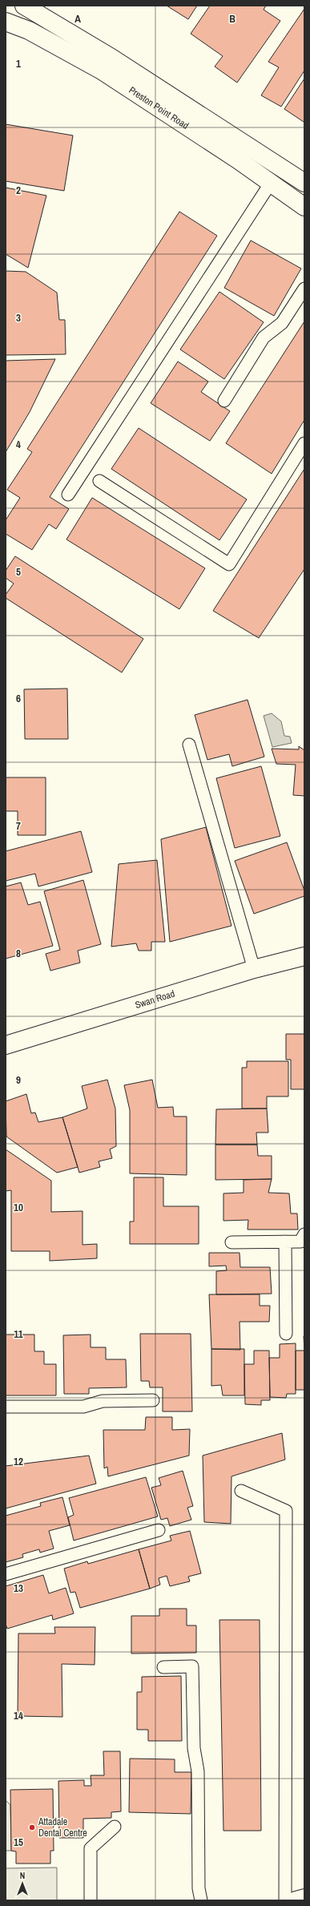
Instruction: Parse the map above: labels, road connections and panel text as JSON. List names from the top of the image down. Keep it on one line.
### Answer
{"streets":{"main road":["Preston Point Road","Swan Road"]},"places":["Attadale Dental Centre"],"north":"top","grid":{"columns":["A","B"],"rows":["1","2","3","4","5","6","7","8","9","10","11","12","13","14","15"]}}
